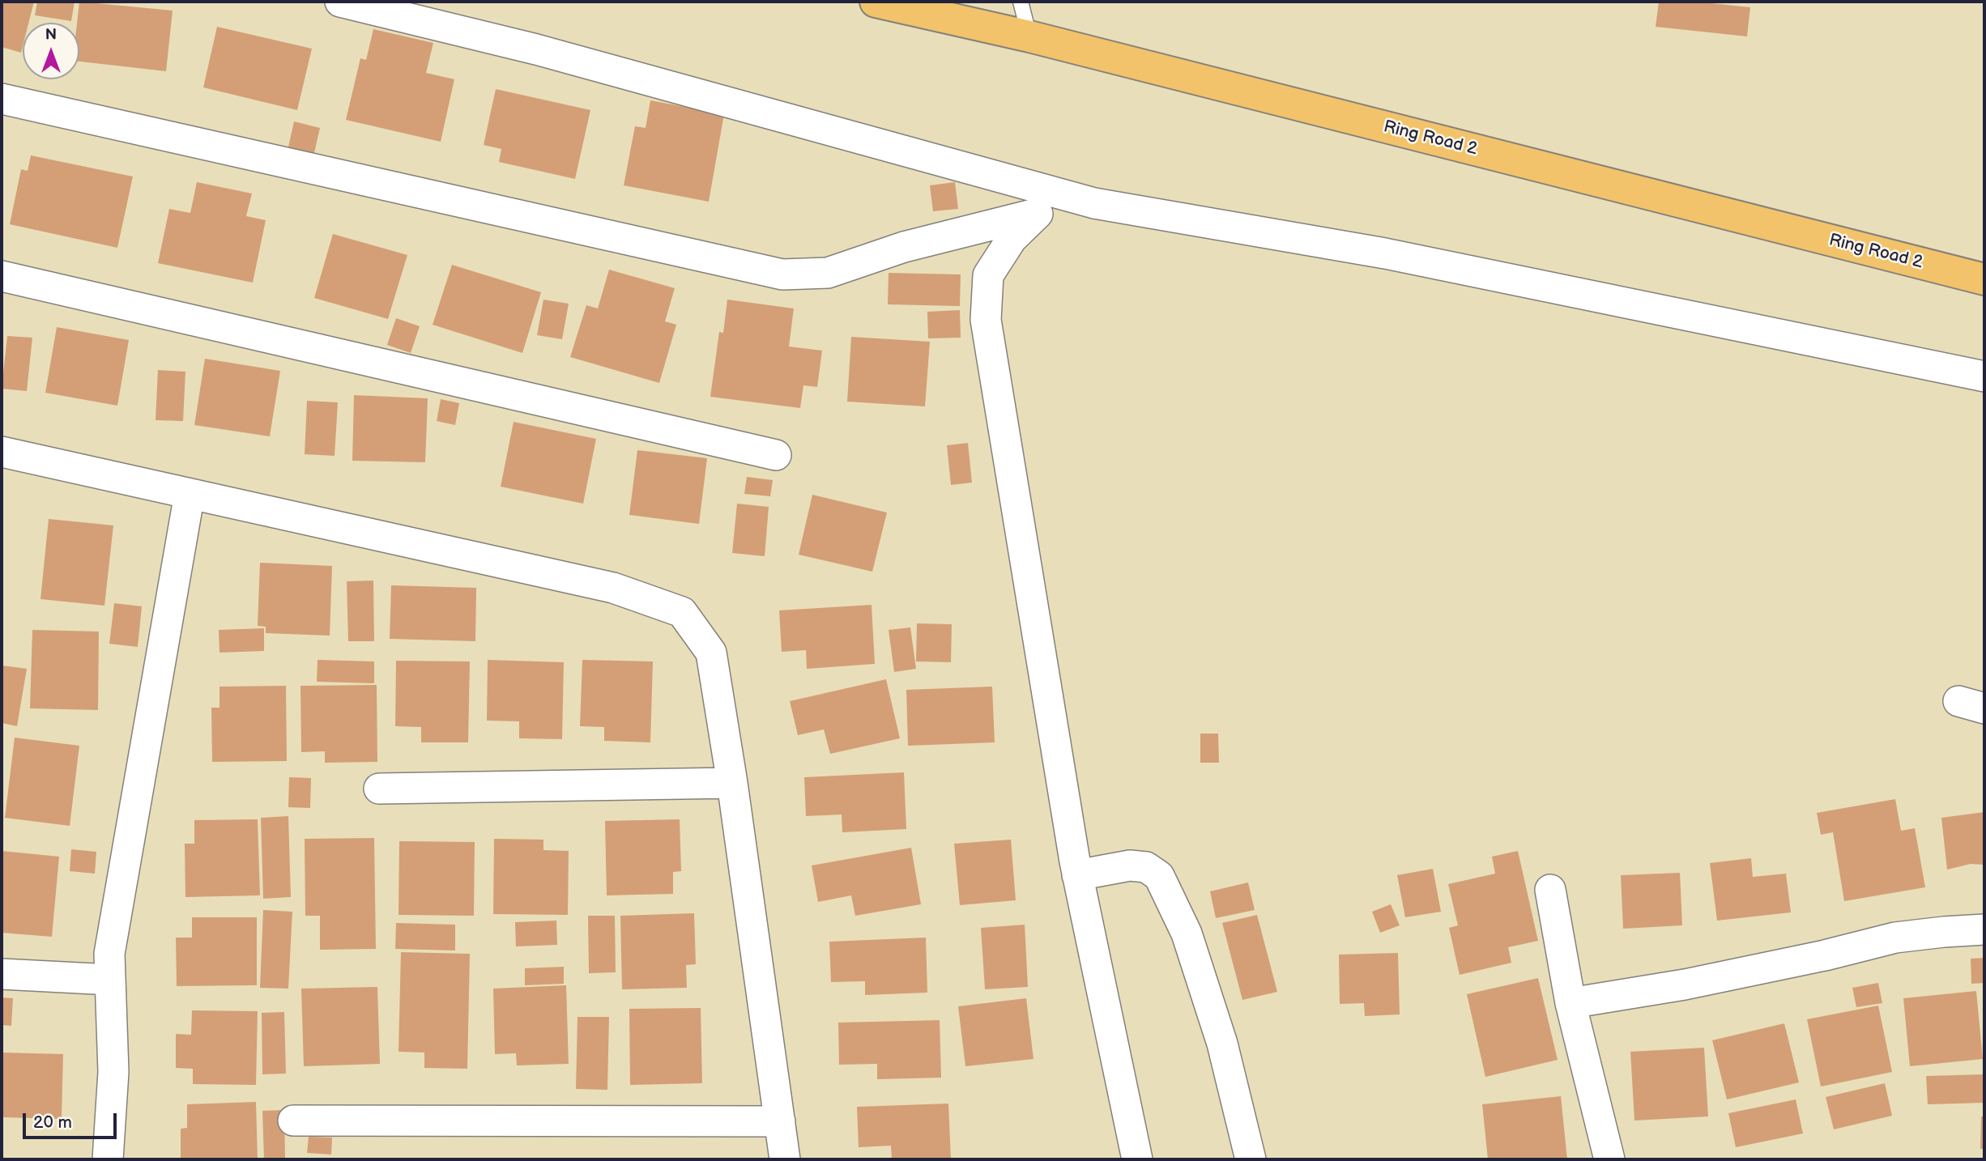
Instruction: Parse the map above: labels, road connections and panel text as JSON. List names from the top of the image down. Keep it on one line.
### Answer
{"streets":{"main road":["Ring Road 2"]},"scale_bar":"20 m","north":"top"}
